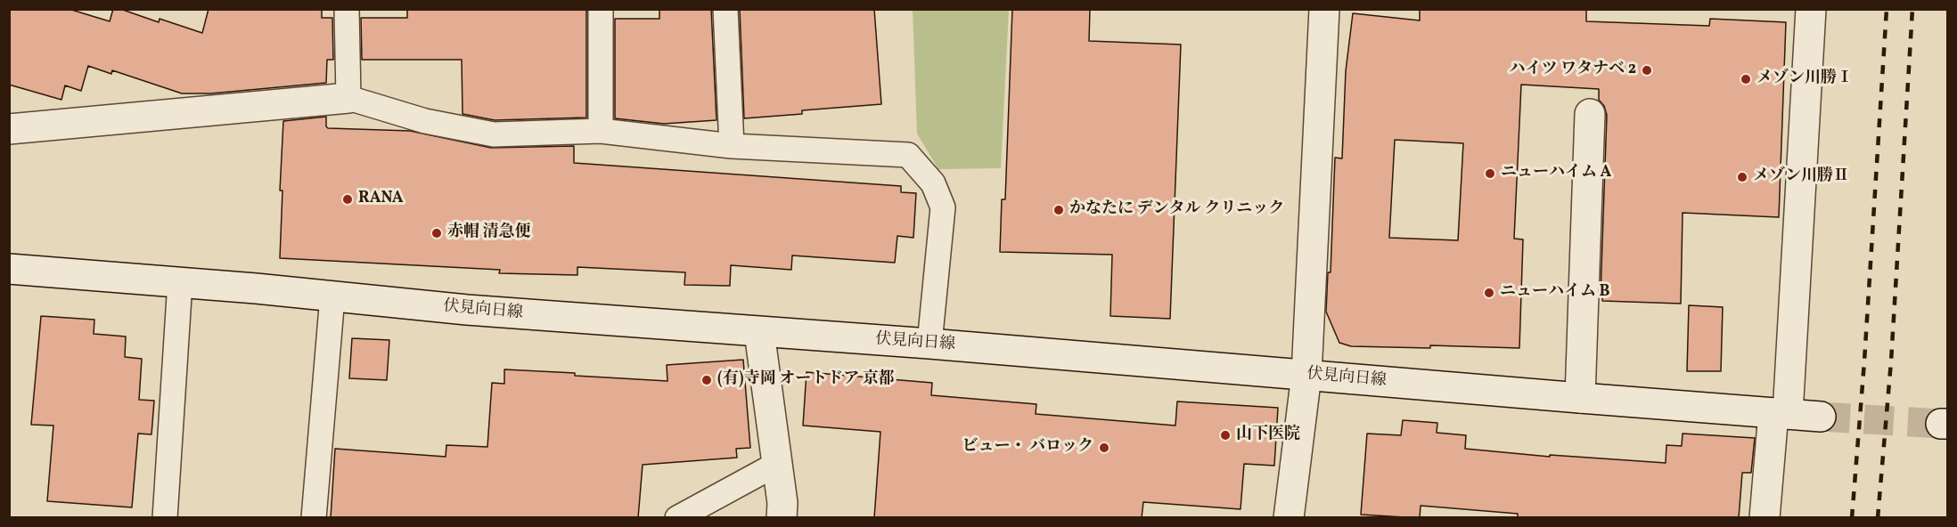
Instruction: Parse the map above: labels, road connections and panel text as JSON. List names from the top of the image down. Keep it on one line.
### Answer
{"streets":{"street":["伏見向日線"]},"places":["ハイツ ワタナベ 2","メゾン川勝Ⅰ","ニューハイム A","メゾン川勝Ⅱ","RANA","かなたに デンタル クリニック","赤帽 清急便","ニューハイム B","(有)寺岡 オートドア 京都","山下医院","ビュー・ バロック"]}
